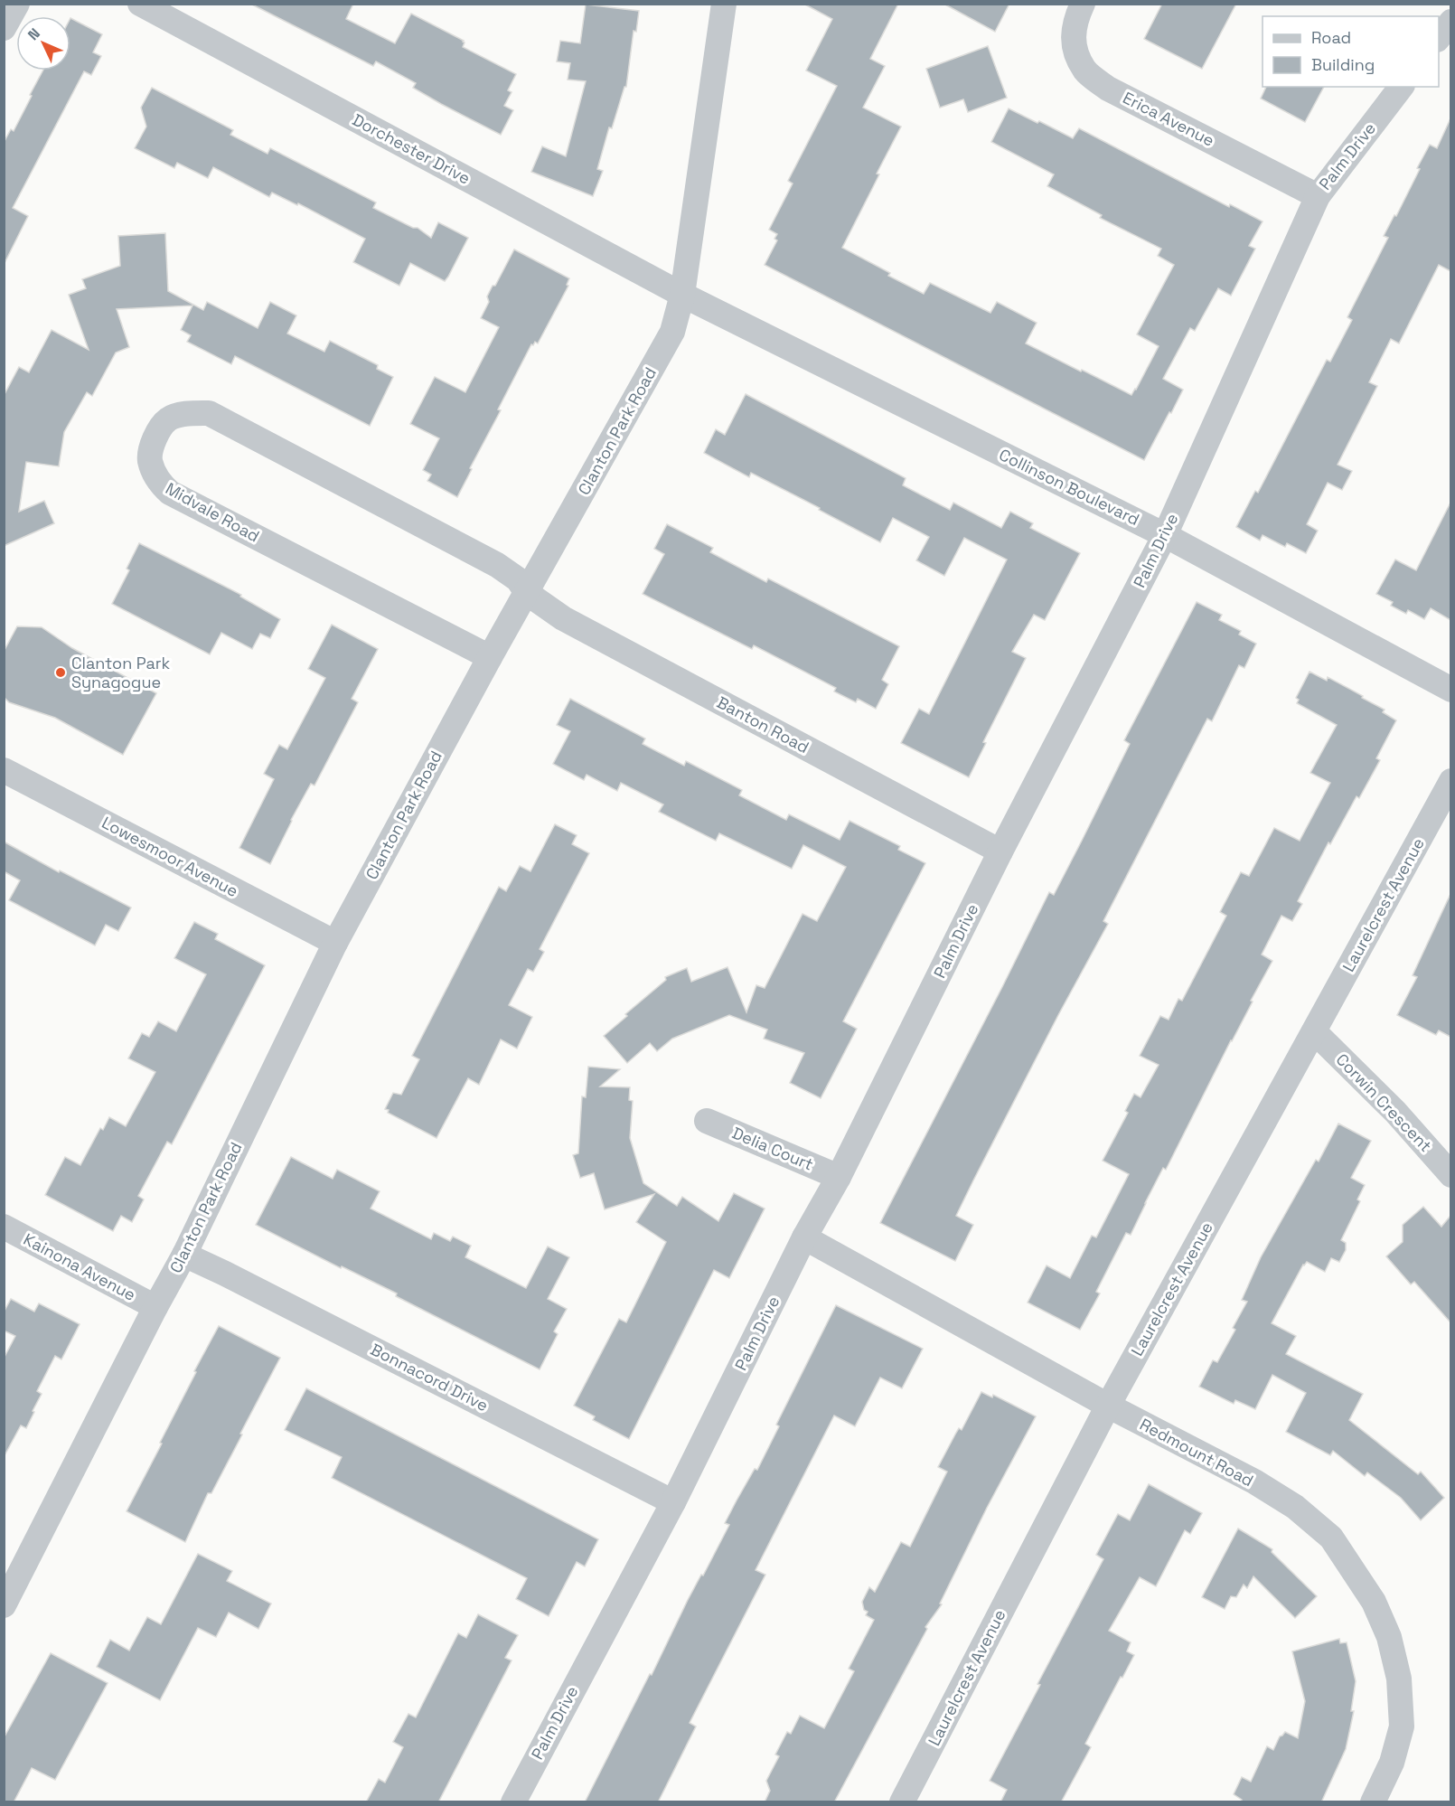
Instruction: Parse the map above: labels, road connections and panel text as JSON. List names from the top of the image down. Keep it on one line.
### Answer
{"streets":{"street":["Erica Avenue","Dorchester Drive","Palm Drive","Clanton Park Road","Collinson Boulevard","Midvale Road","Banton Road","Lowesmoor Avenue","Laurelcrest Avenue","Corwin Crescent","Delia Court","Kainona Avenue","Bonnacord Drive","Redmount Road"]},"crossings":[["Erica Avenue","Palm Drive"],["Dorchester Drive","Clanton Park Road"],["Dorchester Drive","Collinson Boulevard"],["Palm Drive","Collinson Boulevard"],["Palm Drive","Banton Road"],["Palm Drive","Delia Court"],["Palm Drive","Bonnacord Drive"],["Palm Drive","Redmount Road"],["Clanton Park Road","Collinson Boulevard"],["Clanton Park Road","Midvale Road"],["Clanton Park Road","Banton Road"],["Clanton Park Road","Lowesmoor Avenue"],["Clanton Park Road","Kainona Avenue"],["Clanton Park Road","Bonnacord Drive"],["Midvale Road","Banton Road"],["Laurelcrest Avenue","Corwin Crescent"],["Laurelcrest Avenue","Redmount Road"]],"places":["Clanton Park Synagogue"],"legend":["Road","Building"],"north":"top left"}
